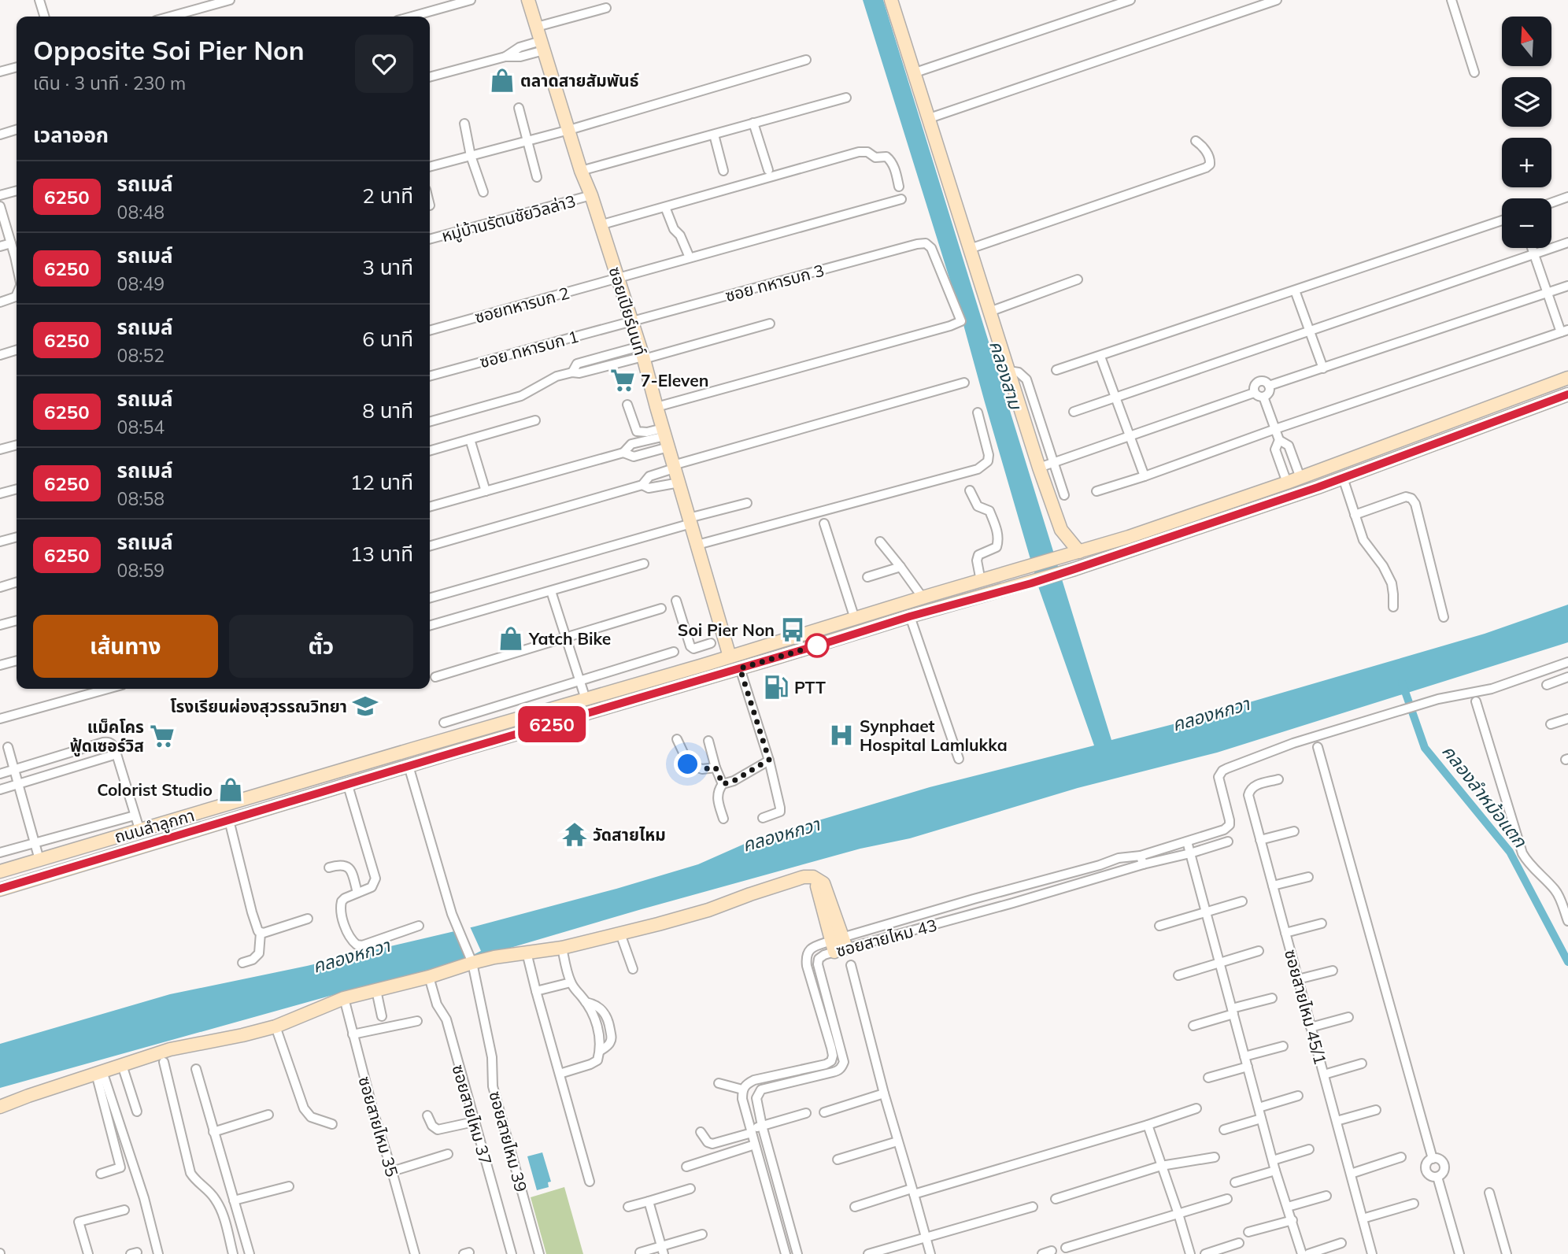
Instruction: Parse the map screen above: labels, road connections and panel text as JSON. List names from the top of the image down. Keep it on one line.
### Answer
{"streets":{"main road":["ซอยเปียร์นนท์","ถนนลำลูกกา"],"street":["หมู่บ้านรัตนชัยวิลล่า3","ซอย ทหารบก 3","ซอยทหารบก 2","ซอย ทหารบก 1","ซอยสายไหม 43","ซอยสายไหม 45/1","ซอยสายไหม 37","ซอยสายไหม 35","ซอยสายไหม 39"]},"crossings":[["หมู่บ้านรัตนชัยวิลล่า3","ซอยเปียร์นนท์"],["ซอย ทหารบก 3","ซอยเปียร์นนท์"],["ซอย ทหารบก 3","ซอย ทหารบก 1"],["ซอยทหารบก 2","ซอยเปียร์นนท์"],["ซอยเปียร์นนท์","ซอย ทหารบก 1"],["ซอยเปียร์นนท์","ถนนลำลูกกา"],["ถนนลำลูกกา","ซอยสายไหม 39"]],"water":["คลองสาม","คลองหกวา","คลองลำหม้อแตก"],"places":{"shop":["ตลาดสายสัมพันธ์","Yatch Bike","Colorist Studio"],"supermarket":["7-Eleven","แม็คโคร ฟู้ดเซอร์วิส"],"bus stop":["Soi Pier Non"],"fuel station":["PTT"],"school or university":["โรงเรียนผ่องสุวรรณวิทยา"],"hospital":["Synphaet Hospital Lamlukka"],"temple":["วัดสายไหม"]},"lines":["bus line 6250"],"north":"top","page":{"on_map":"6250","map_buttons":["+","−"],"heading":[["Opposite Soi Pier Non","เดิน · 3 นาที · 230 m"],"เวลาออก"],"list":[{"mark":"6250","name":"รถเมล์","note":"08:48","value":"2 นาที"},{"mark":"6250","name":"รถเมล์","note":"08:49","value":"3 นาที"},{"mark":"6250","name":"รถเมล์","note":"08:52","value":"6 นาที"},{"mark":"6250","name":"รถเมล์","note":"08:54","value":"8 นาที"},{"mark":"6250","name":"รถเมล์","note":"08:58","value":"12 นาที"},{"mark":"6250","name":"รถเมล์","note":"08:59","value":"13 นาที"}],"buttons":["เส้นทาง","ตั๋ว"]}}
